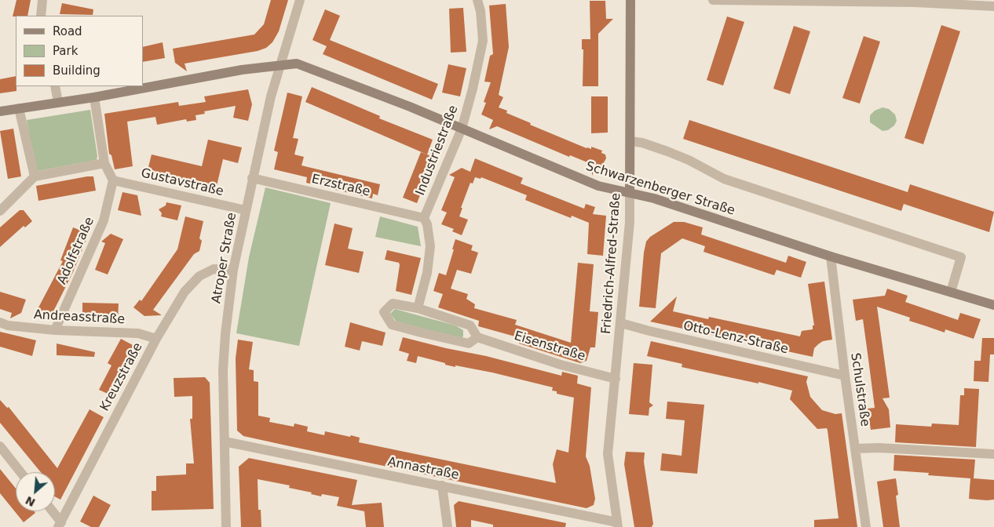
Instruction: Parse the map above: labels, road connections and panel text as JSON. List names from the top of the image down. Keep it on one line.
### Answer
{"streets":{"main road":["Schwarzenberger Straße","Friedrich-Alfred-Straße"],"street":["Industriestraße","Gustavstraße","Erzstraße","Adolfstraße","Atroper Straße","Andreasstraße","Otto-Lenz-Straße","Eisenstraße","Kreuzstraße","Schulstraße","Annastraße"]},"crossings":[["Industriestraße","Erzstraße"],["Industriestraße","Schwarzenberger Straße"],["Gustavstraße","Adolfstraße"],["Gustavstraße","Atroper Straße"],["Erzstraße","Atroper Straße"],["Schwarzenberger Straße","Atroper Straße"],["Schwarzenberger Straße","Friedrich-Alfred-Straße"],["Schwarzenberger Straße","Schulstraße"],["Adolfstraße","Andreasstraße"],["Atroper Straße","Kreuzstraße"],["Atroper Straße","Annastraße"],["Friedrich-Alfred-Straße","Otto-Lenz-Straße"],["Friedrich-Alfred-Straße","Eisenstraße"],["Friedrich-Alfred-Straße","Annastraße"],["Andreasstraße","Kreuzstraße"],["Otto-Lenz-Straße","Schulstraße"]],"legend":["Road","Park","Building"],"north":"bottom left"}
